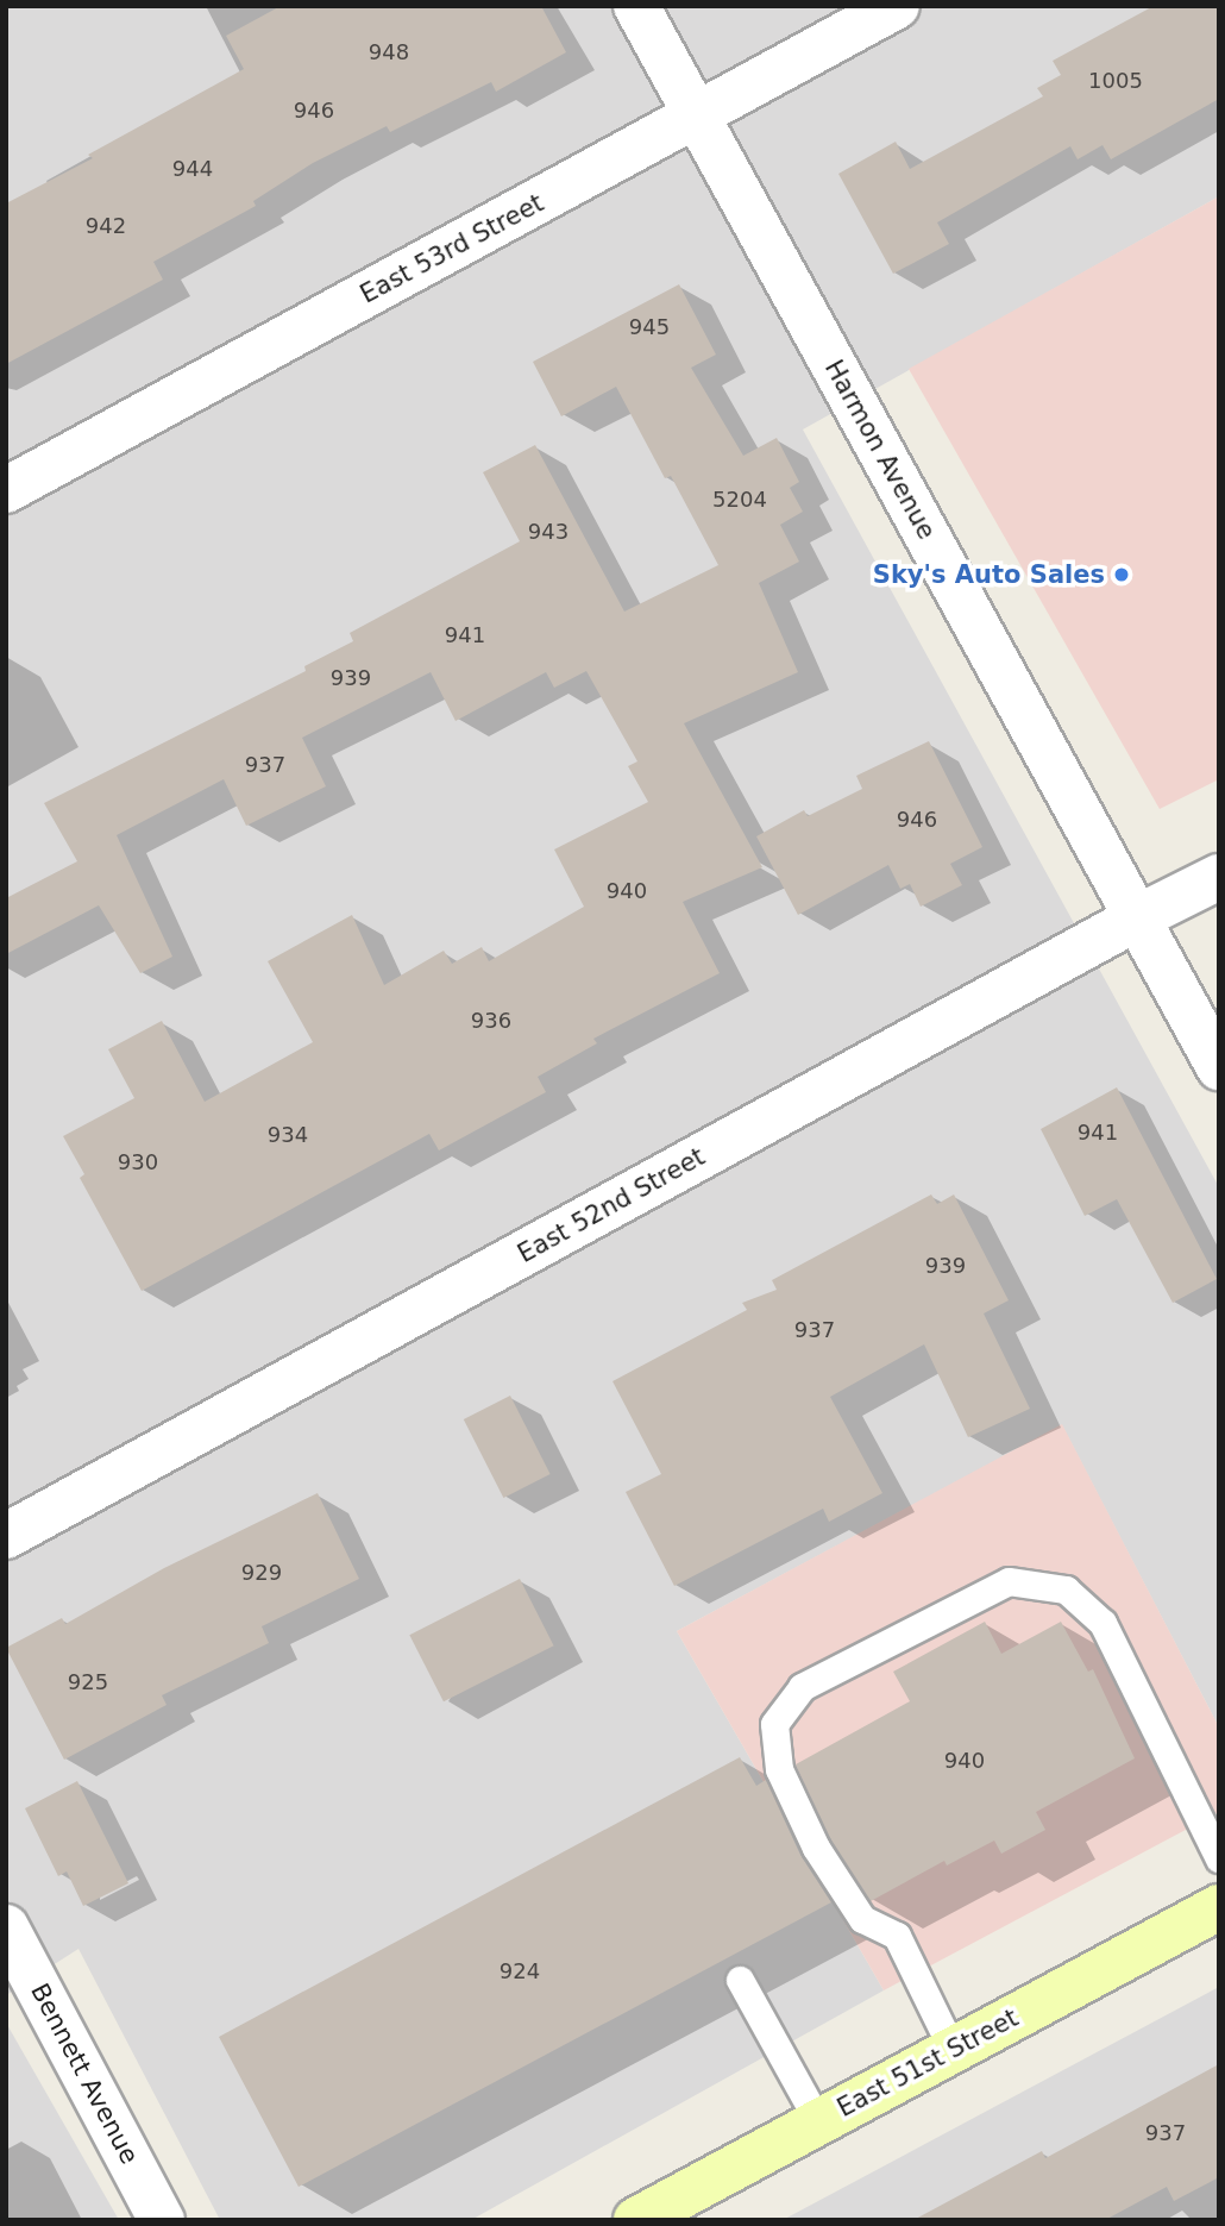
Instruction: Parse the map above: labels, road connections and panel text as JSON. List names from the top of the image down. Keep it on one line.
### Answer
{"streets":{"main road":["East 51st Street"],"street":["East 53rd Street","Harmon Avenue","East 52nd Street","Bennett Avenue"]},"crossings":[["East 53rd Street","Harmon Avenue"],["Harmon Avenue","East 52nd Street"]],"places":["Sky's Auto Sales"],"house_numbers":["948","1005","946","944","942","945","5204","943","941","939","937","946","940","936","941","934","930","939","937","929","925","940","924","937"]}
